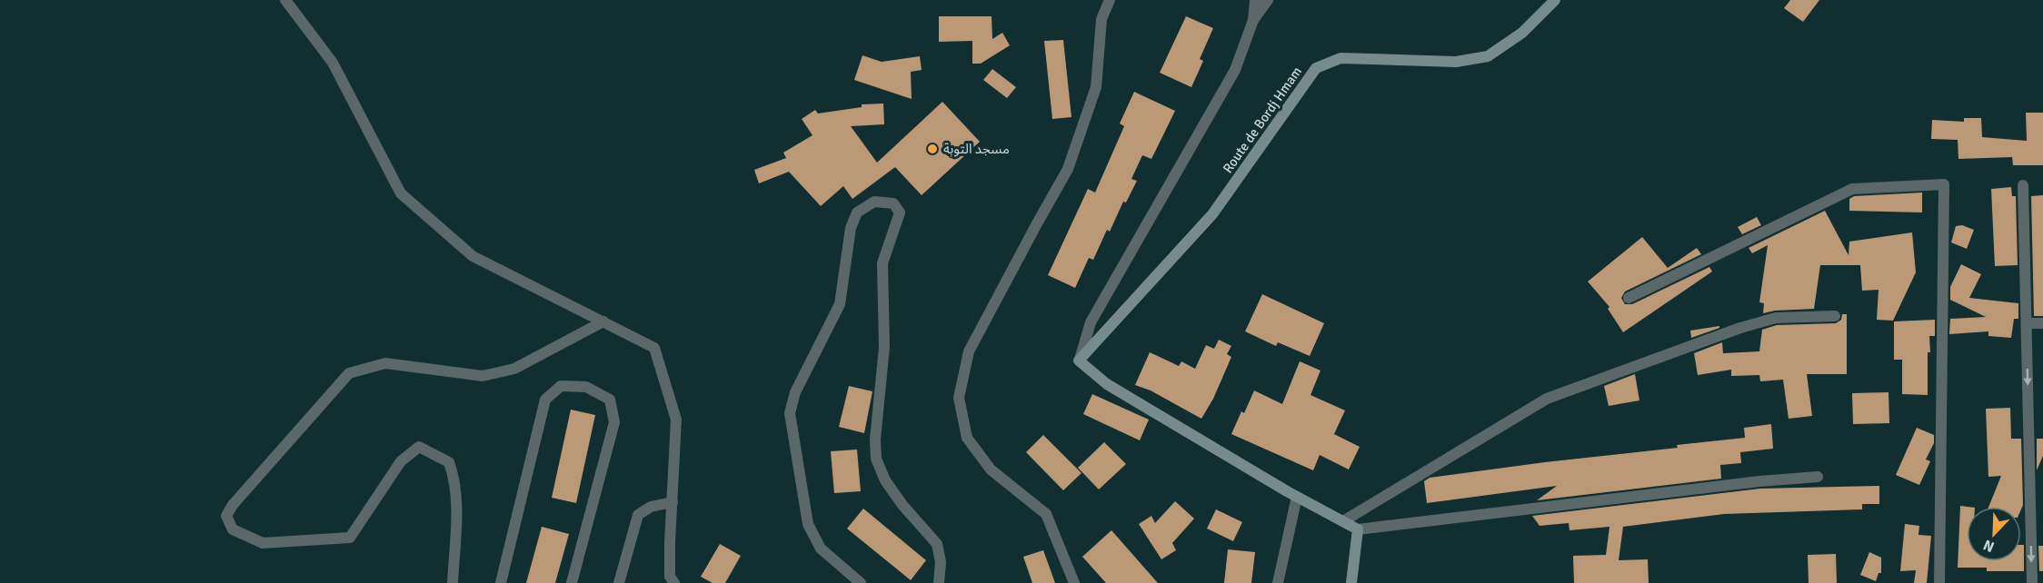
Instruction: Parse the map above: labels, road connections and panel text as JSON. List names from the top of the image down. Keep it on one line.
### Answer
{"streets":{"main road":["Route de Bordj Hmam"]},"places":["مسجد التوبة"],"north":"bottom left"}
